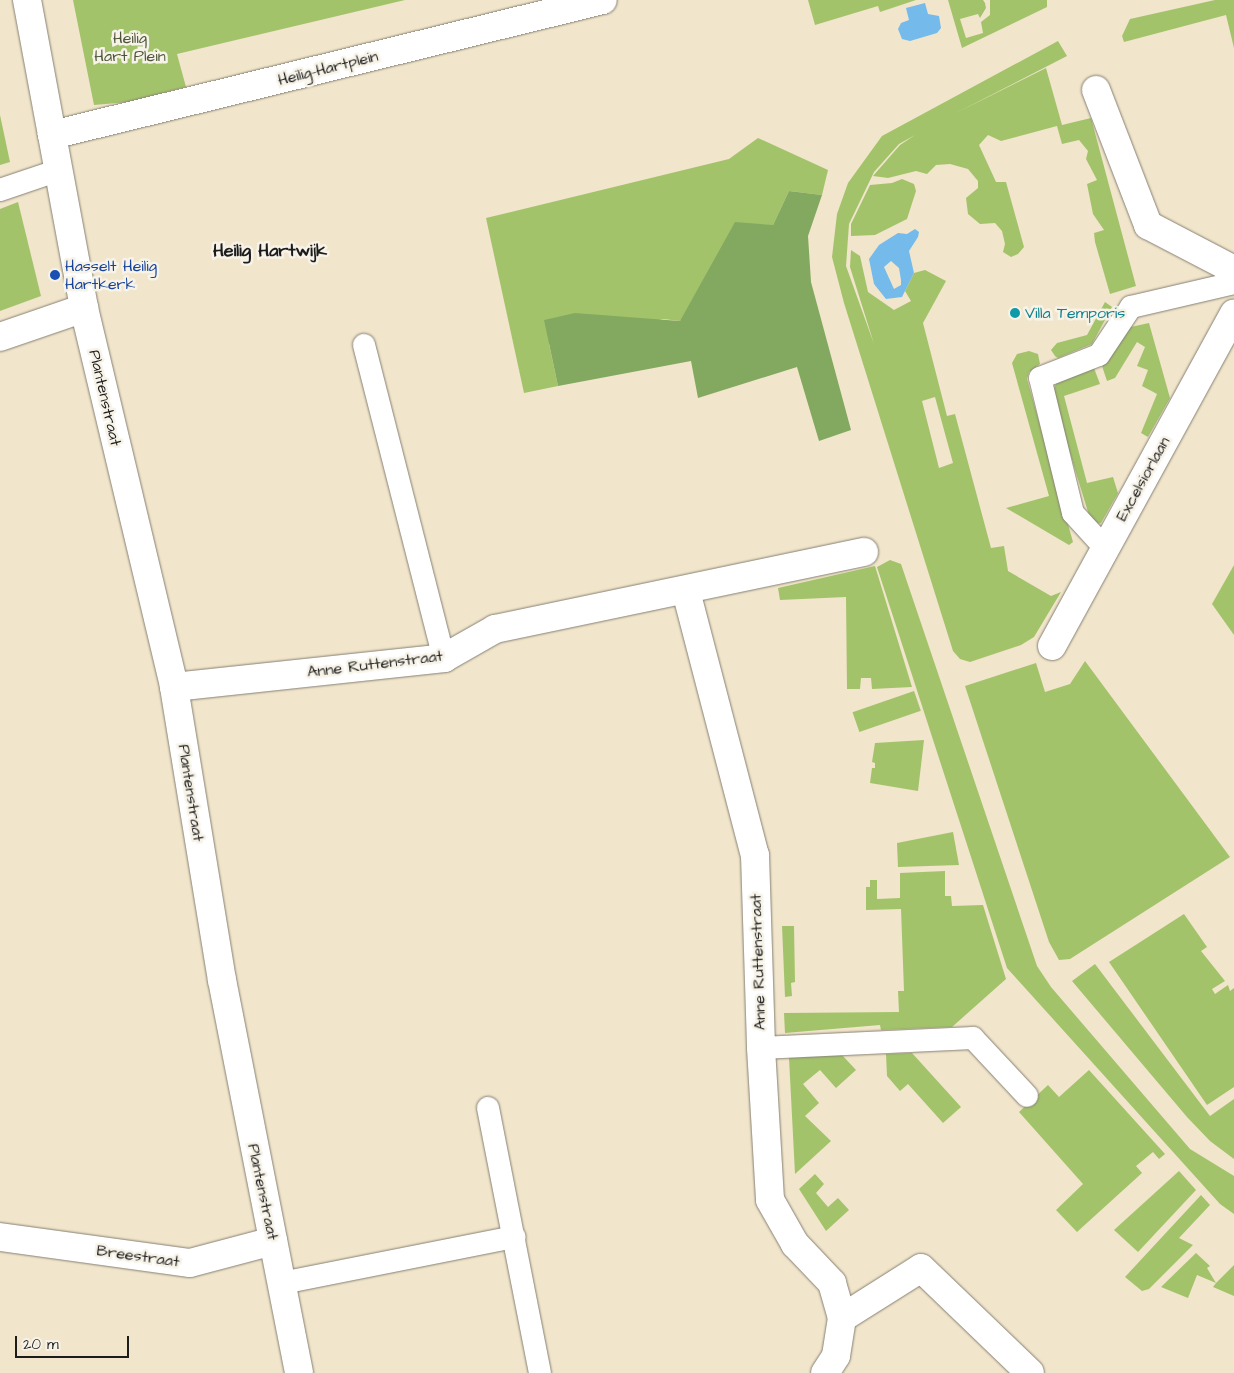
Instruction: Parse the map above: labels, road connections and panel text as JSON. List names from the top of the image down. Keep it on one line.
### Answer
{"streets":{"street":["Heilig-Hartplein","Plantenstraat","Excelsiorlaan","Anne Ruttenstraat","Breestraat"]},"crossings":[["Heilig-Hartplein","Plantenstraat"],["Plantenstraat","Anne Ruttenstraat"],["Plantenstraat","Breestraat"]],"districts":["Heilig Hartwijk"],"parks":["Heilig Hart Plein"],"places":["Hasselt Heilig Hartkerk","Villa Temporis"],"scale_bar":"20 m"}
